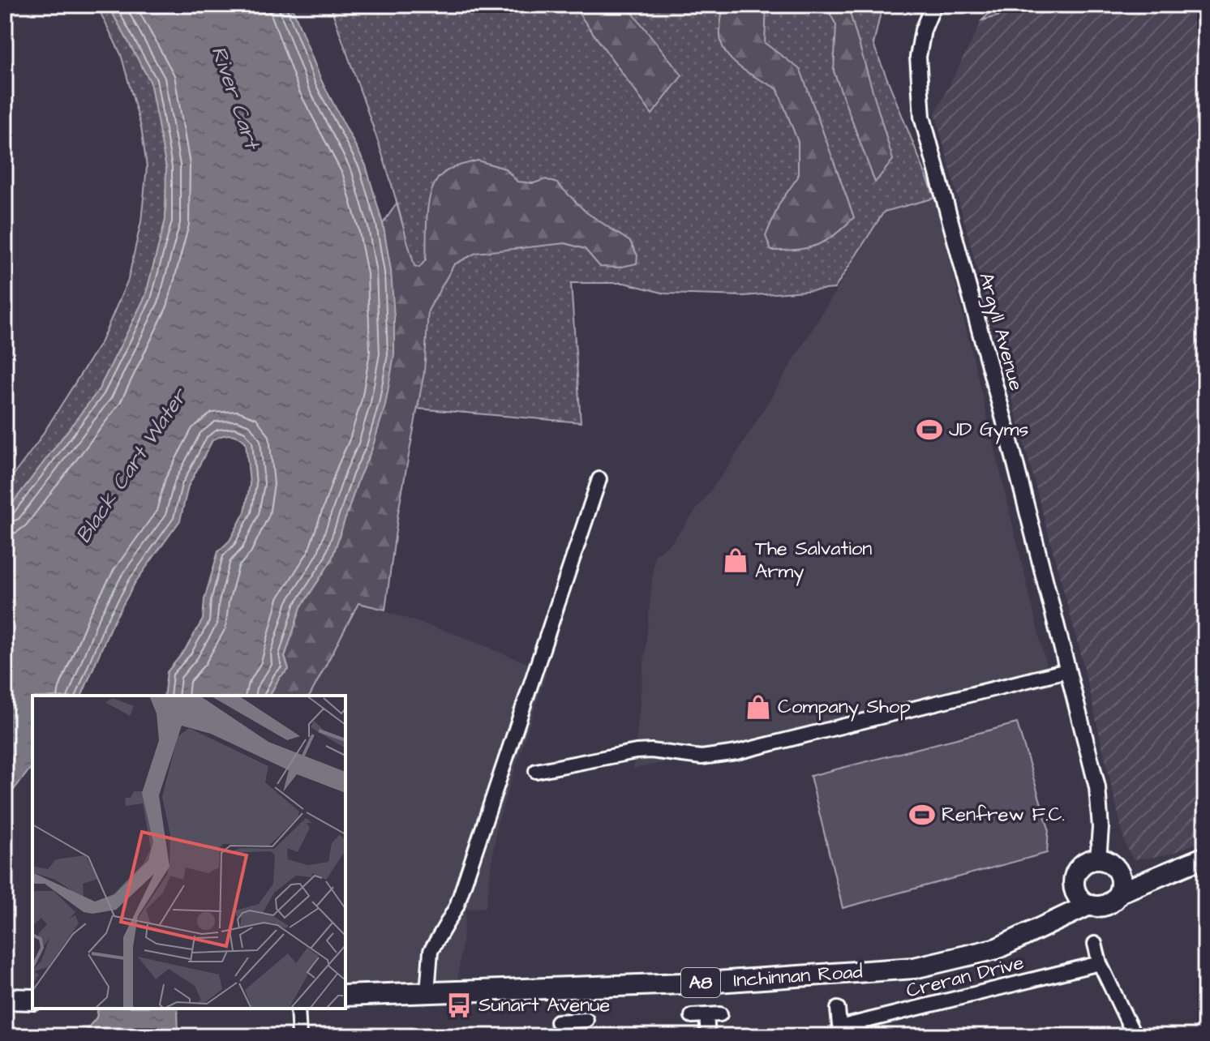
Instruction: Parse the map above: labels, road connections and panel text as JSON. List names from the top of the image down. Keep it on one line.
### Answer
{"streets":{"main road":["Inchinnan Road","A8"],"street":["Argyll Avenue","Creran Drive"]},"crossings":[["Argyll Avenue","Inchinnan Road"]],"water":["River Cart","Black Cart Water"],"places":{"sports":["JD Gyms","Renfrew F.C."],"shop":["The Salvation Army","Company Shop"],"bus stop":["Sunart Avenue"]}}
